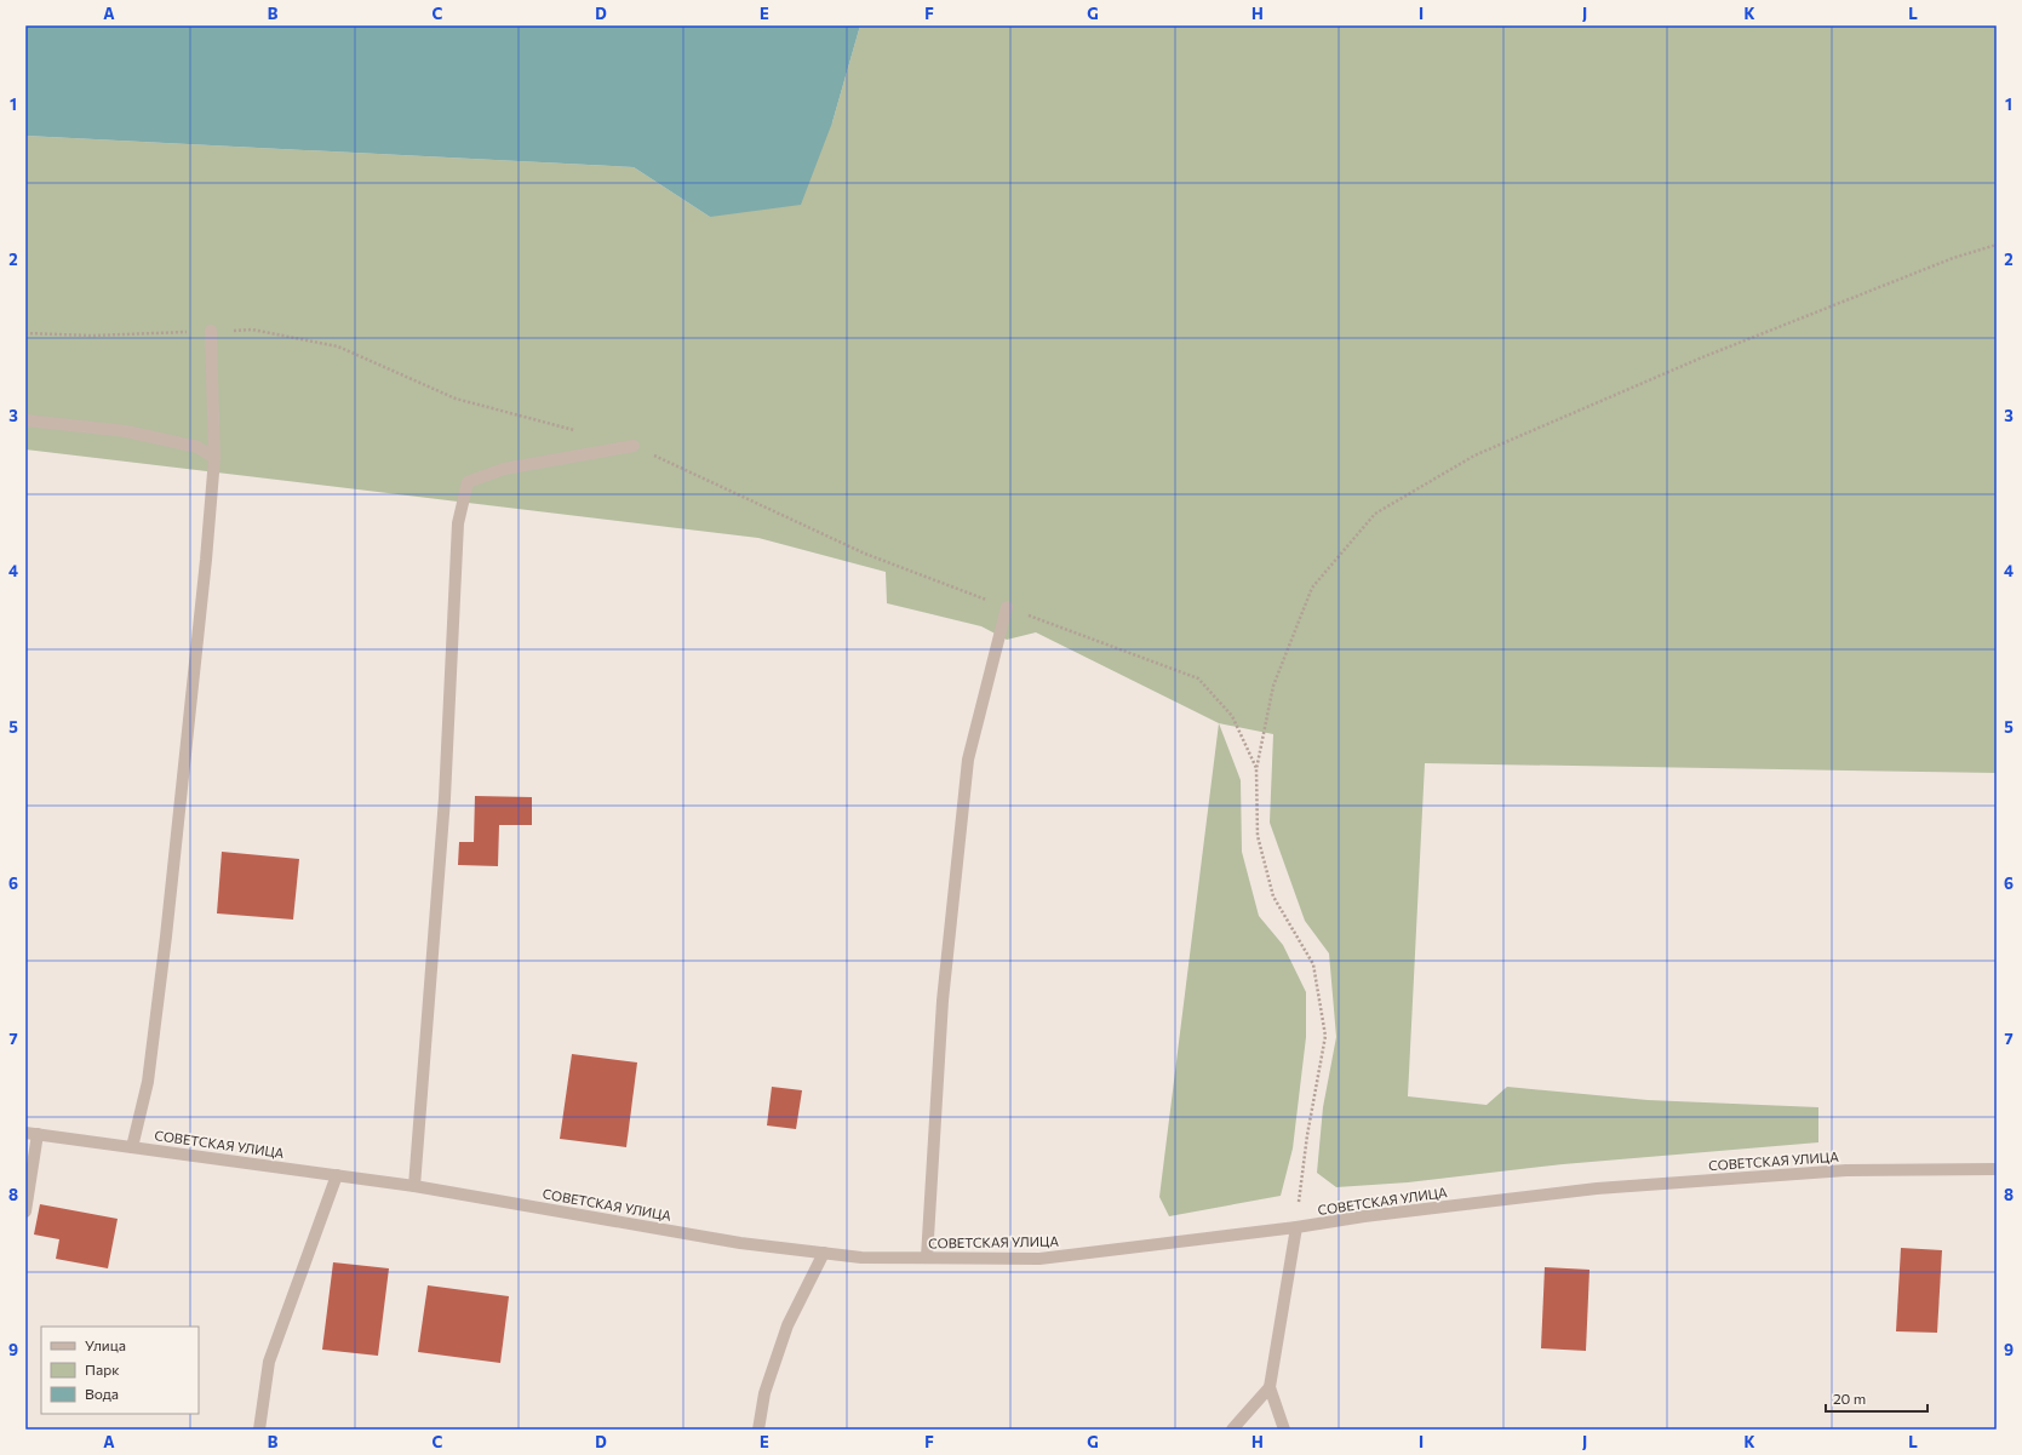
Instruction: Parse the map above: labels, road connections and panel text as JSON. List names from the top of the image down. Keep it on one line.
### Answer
{"streets":{"street":["СОВЕТСКАЯ УЛИЦА"]},"legend":["Улица","Парк","Вода"],"scale_bar":"20 m","grid":{"columns":["A","B","C","D","E","F","G","H","I","J","K","L"],"rows":["1","2","3","4","5","6","7","8","9"]}}
